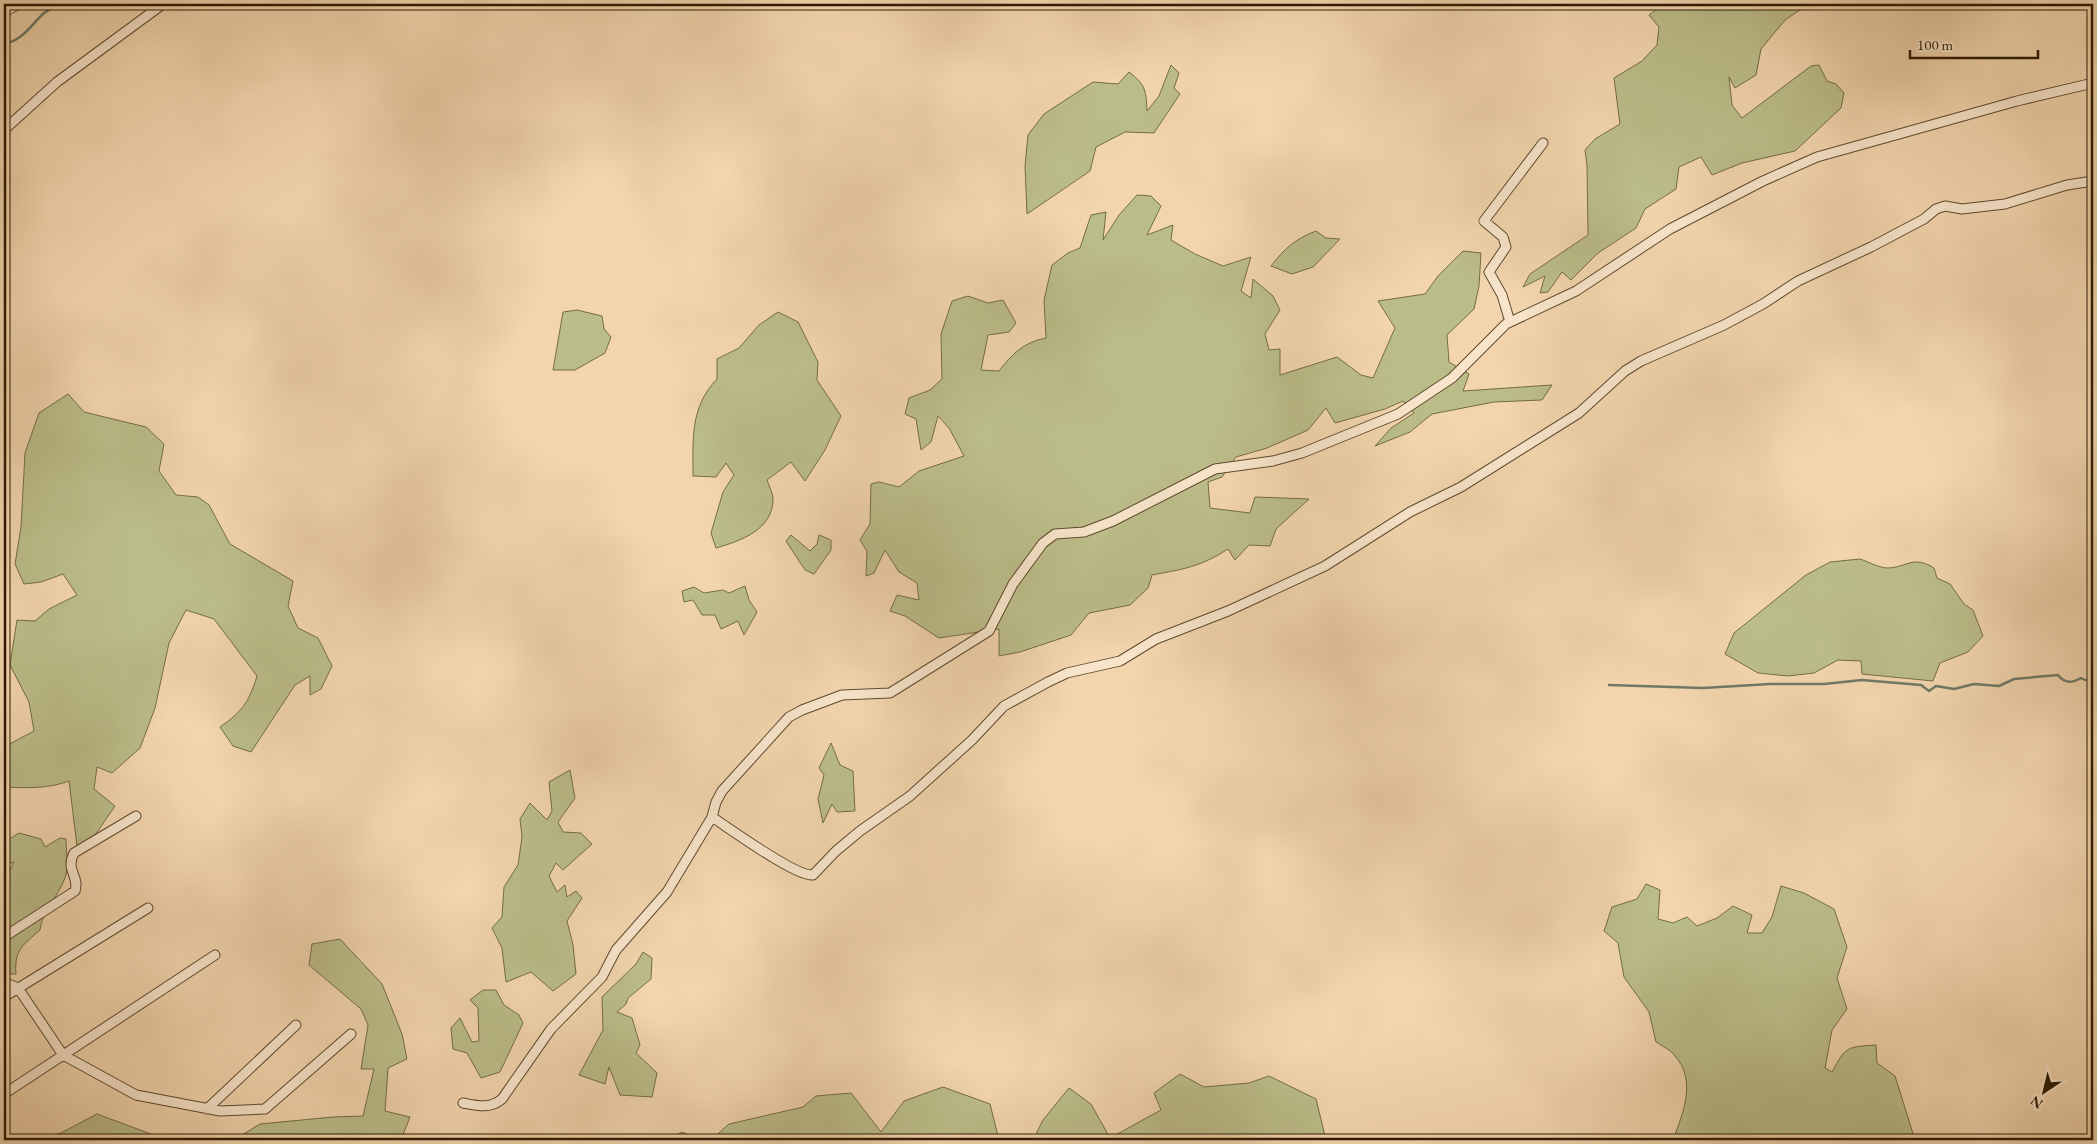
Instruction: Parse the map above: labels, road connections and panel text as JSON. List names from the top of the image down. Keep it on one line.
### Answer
{"scale_bar":"100 m","north":"bottom left"}
